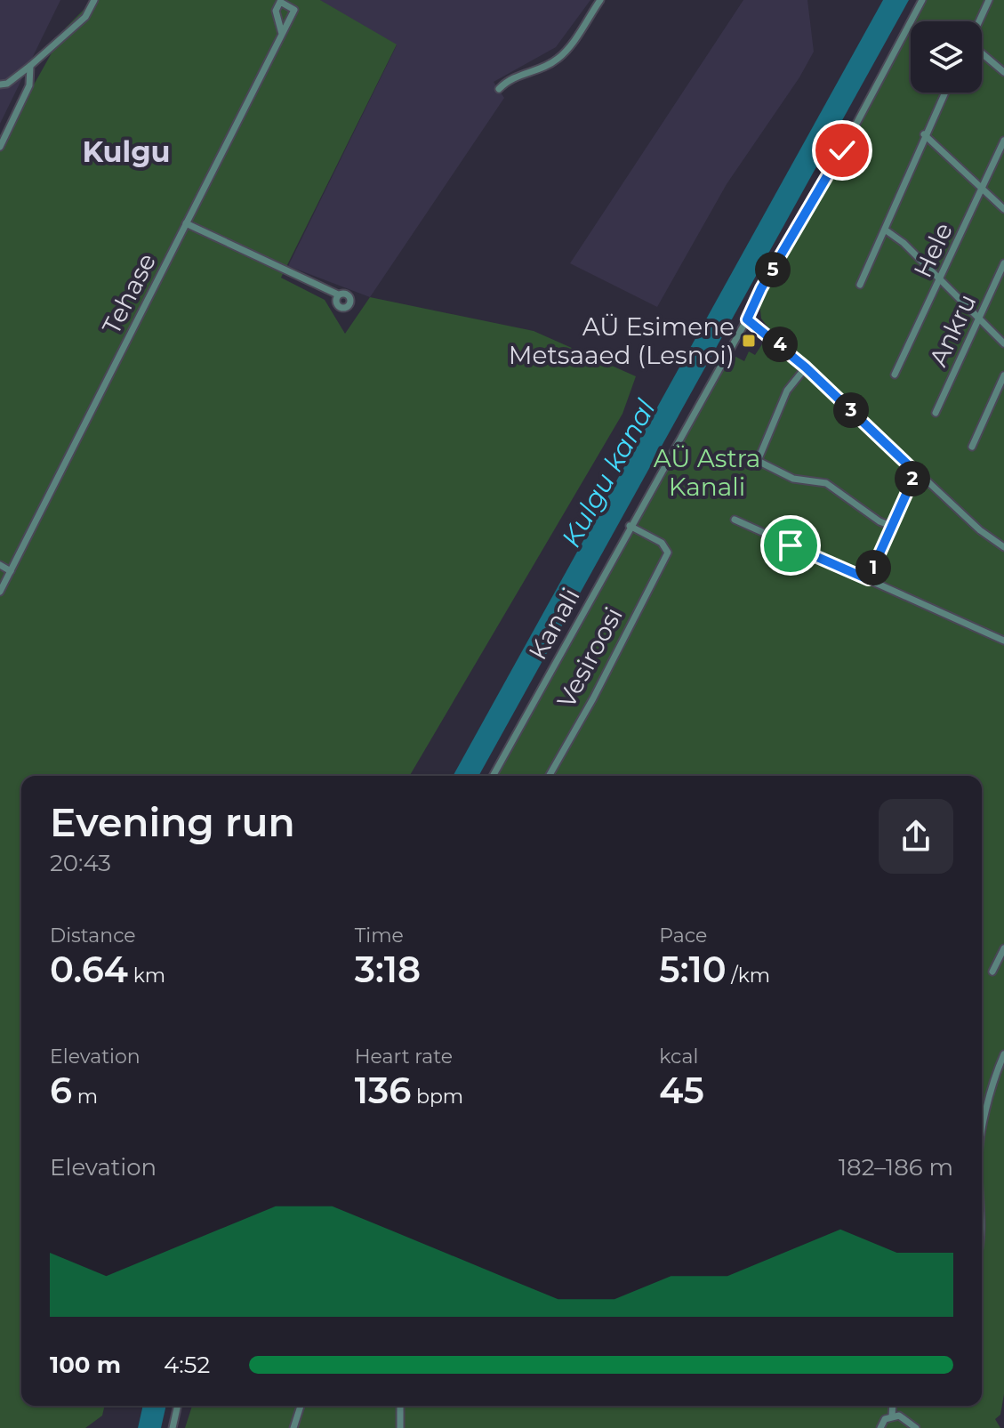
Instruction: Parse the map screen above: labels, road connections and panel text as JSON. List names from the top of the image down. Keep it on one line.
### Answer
{"streets":{"street":["Hele","Tehase","Ankru","Kanali","Vesiroosi"]},"crossings":[["Kanali","Vesiroosi"]],"districts":["Kulgu"],"water":["Kulgu kanal"],"parks":["AÜ Astra Kanali"],"places":{"transit":["AÜ Esimene Metsaaed (Lesnoi)"]},"page":{"pins":["5","4","3","2","1"],"heading":["Evening run","20:43"],"stats":[["Distance","0.64 km"],["Time","3:18"],["Pace","5:10 /km"],["Elevation","6 m"],["Heart rate","136 bpm"],["kcal","45"]],"chart":["Elevation","182–186 m"],"list":[{"name":"100 m","note":"4:52"}]}}
